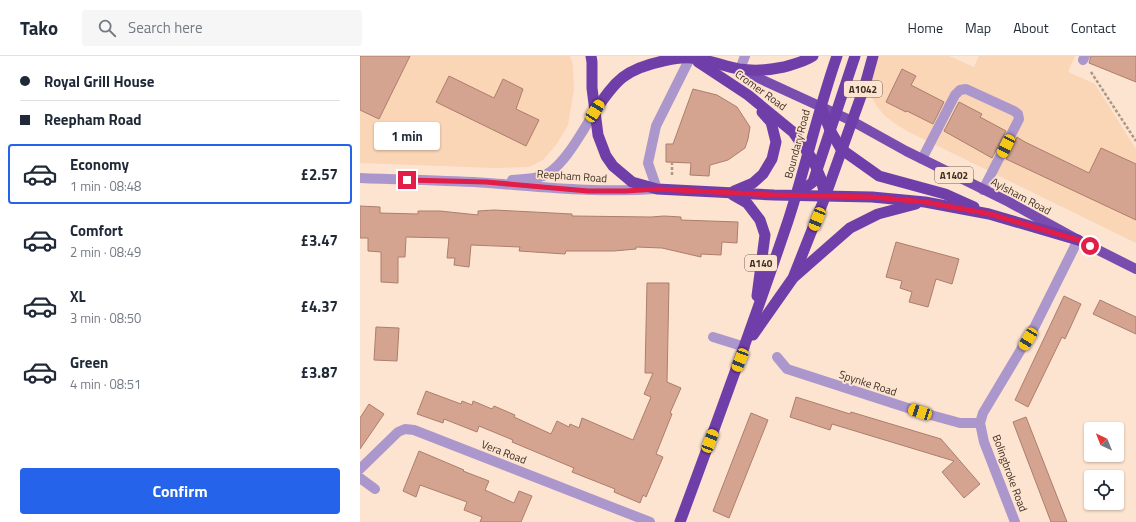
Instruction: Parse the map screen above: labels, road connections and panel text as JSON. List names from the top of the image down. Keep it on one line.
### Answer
{"streets":{"highway":["A1042","Cromer Road","Boundary Road","A1402","Reepham Road","A140"],"main road":["Aylsham Road"],"street":["Spynke Road","Vera Road","Bolingbroke Road"]},"crossings":[["A1042","Cromer Road"],["A1042","Boundary Road"],["A1042","Aylsham Road"],["Cromer Road","Boundary Road"],["Cromer Road","Reepham Road"],["Cromer Road","Aylsham Road"],["Cromer Road","A140"],["Boundary Road","Reepham Road"],["Boundary Road","Aylsham Road"],["Boundary Road","A140"],["A1402","Aylsham Road"],["A1402","A140"],["Reepham Road","A140"],["Spynke Road","Bolingbroke Road"]],"north":"top left","page":{"header":"Tako","search":"Search here","nav":["Home","Map","About","Contact"],"banner":["Royal Grill House","Reepham Road"],"bubble":"1 min","list":[{"name":"Economy","note":"1 min · 08:48","value":"£2.57"},{"name":"Comfort","note":"2 min · 08:49","value":"£3.47"},{"name":"XL","note":"3 min · 08:50","value":"£4.37"},{"name":"Green","note":"4 min · 08:51","value":"£3.87"}],"buttons":"Confirm"}}
